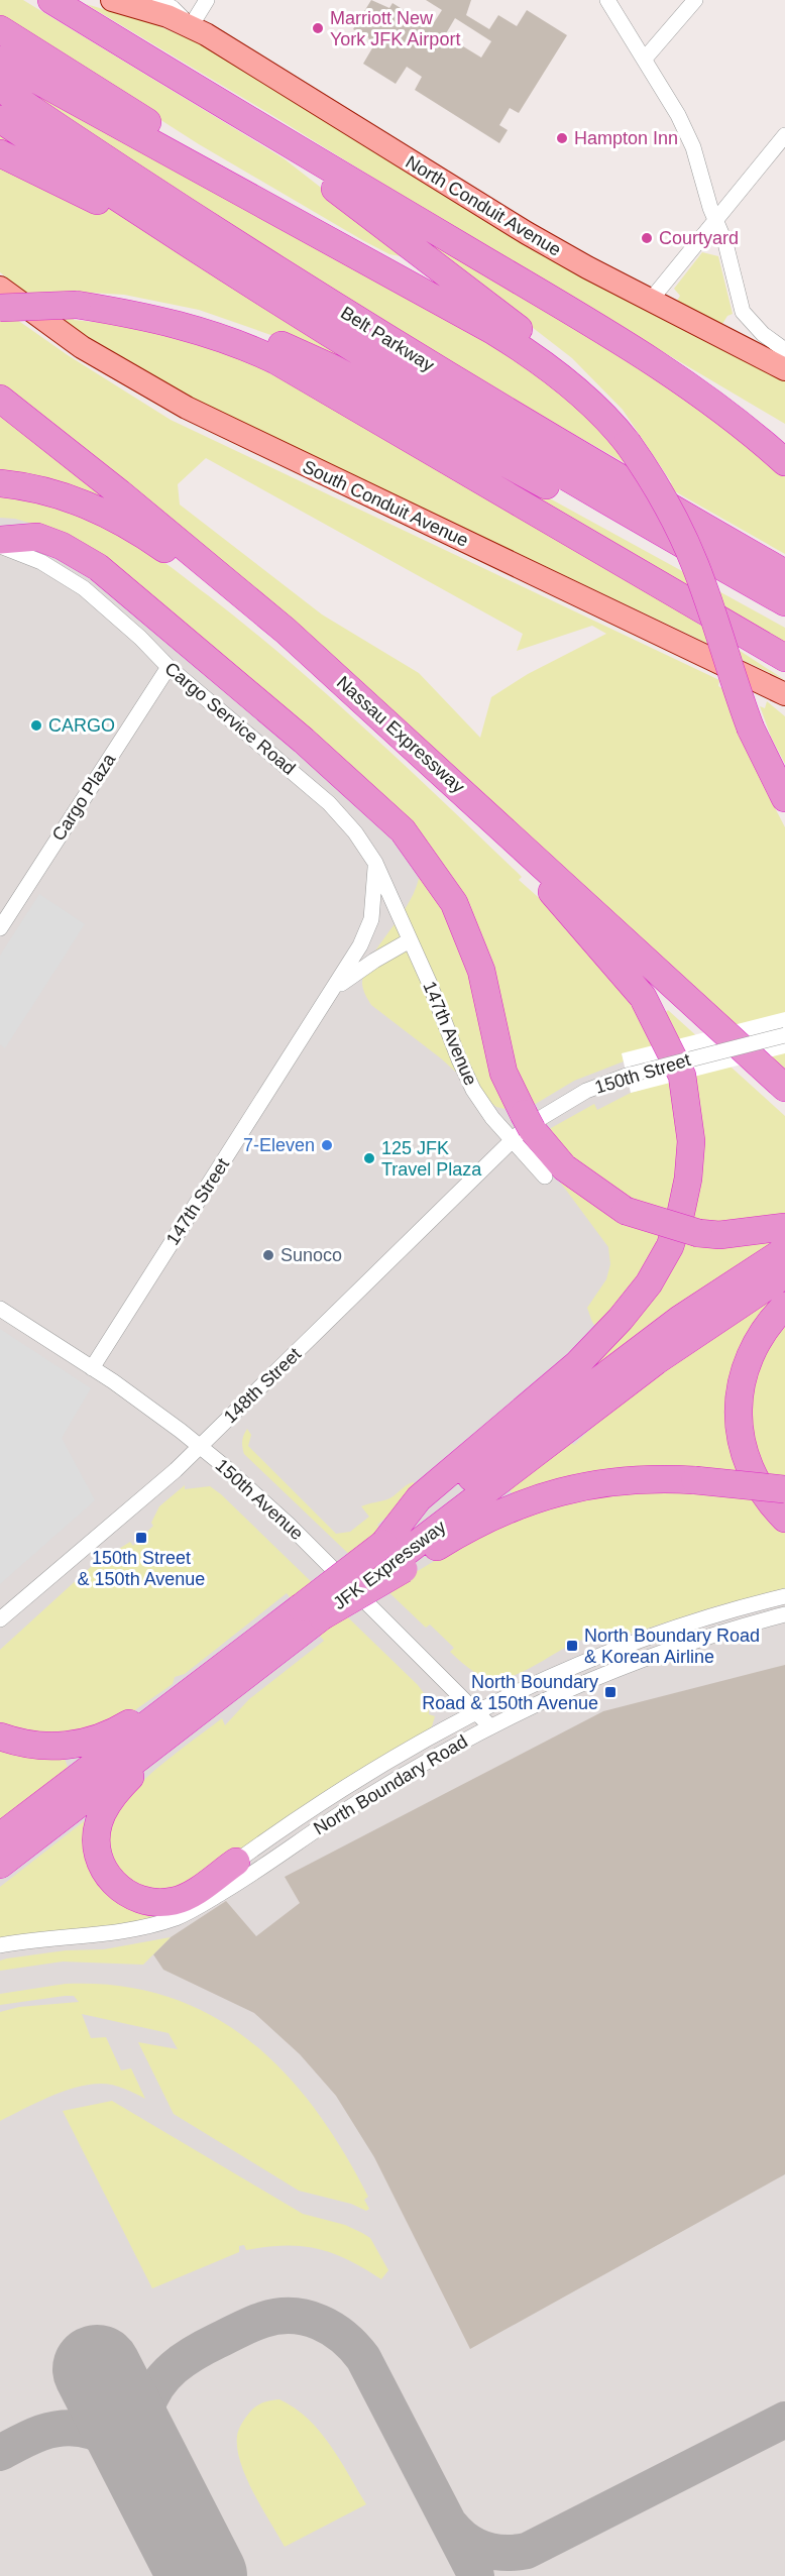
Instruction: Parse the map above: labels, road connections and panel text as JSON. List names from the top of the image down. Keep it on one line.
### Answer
{"streets":{"highway":["Belt Parkway","Nassau Expressway","JFK Expressway"],"main road":["North Conduit Avenue","South Conduit Avenue"],"street":["Cargo Service Road","Cargo Plaza","147th Avenue","150th Street","147th Street","148th Street","150th Avenue","North Boundary Road"]},"crossings":[["Cargo Service Road","Cargo Plaza"],["Cargo Service Road","147th Avenue"],["Cargo Service Road","147th Street"],["147th Avenue","150th Street"],["147th Avenue","147th Street"],["147th Avenue","148th Street"],["150th Street","148th Street"],["147th Street","150th Avenue"],["148th Street","150th Avenue"],["150th Avenue","North Boundary Road"]],"places":{"other":["Marriott New York JFK Airport","Hampton Inn","Courtyard","CARGO","7-Eleven","125 JFK Travel Plaza","Sunoco"],"transit":["150th Street & 150th Avenue","North Boundary Road & Korean Airline","North Boundary Road & 150th Avenue"]}}
